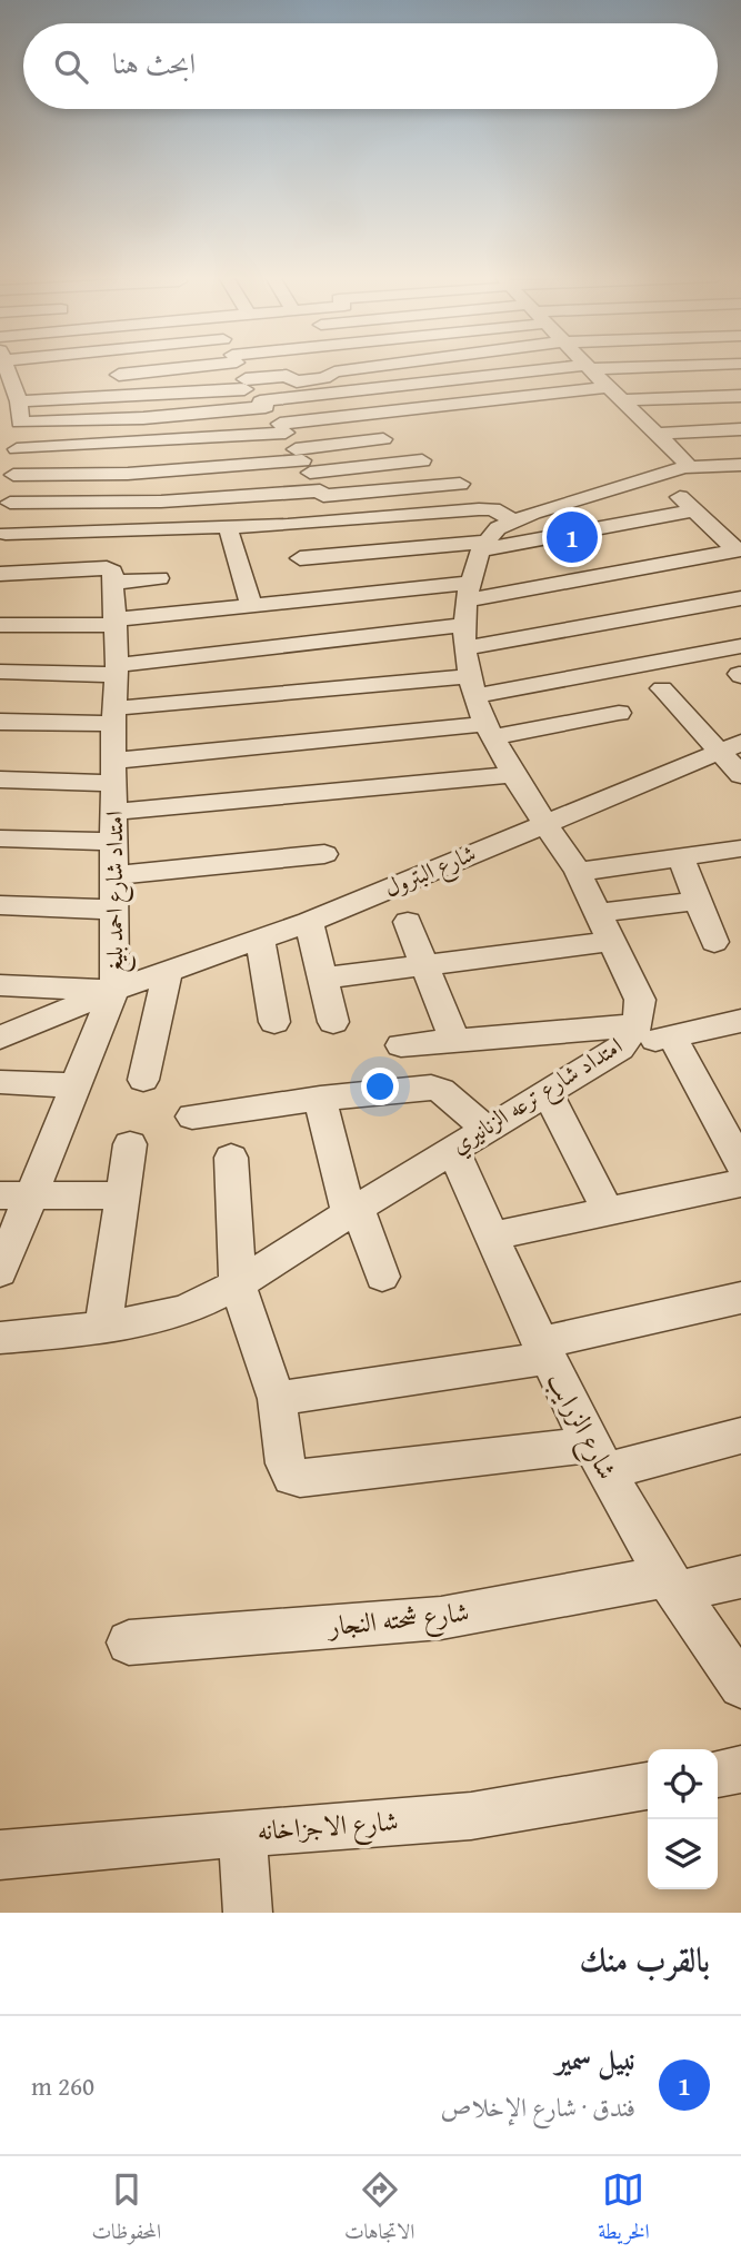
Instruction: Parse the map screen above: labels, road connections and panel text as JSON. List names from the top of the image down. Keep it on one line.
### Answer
{"streets":{"street":["شارع البترول","امتداد شارع احمد بليغ","امتداد شارع ترعه الزنانيري","شارع الزرايب","شارع شحته النجار","شارع الاجزاخانه"]},"crossings":[["شارع البترول","امتداد شارع احمد بليغ"],["شارع البترول","امتداد شارع ترعه الزنانيري"],["امتداد شارع ترعه الزنانيري","شارع الزرايب"],["شارع الزرايب","شارع شحته النجار"]],"page":{"search":"ابحث هنا","pins":"1","heading":"بالقرب منك","list":[{"mark":"1","name":"نبيل سمير","note":"فندق · شارع الإخلاص","value":"260 m"}],"nav":["الخريطة","الاتجاهات","المحفوظات"]}}
